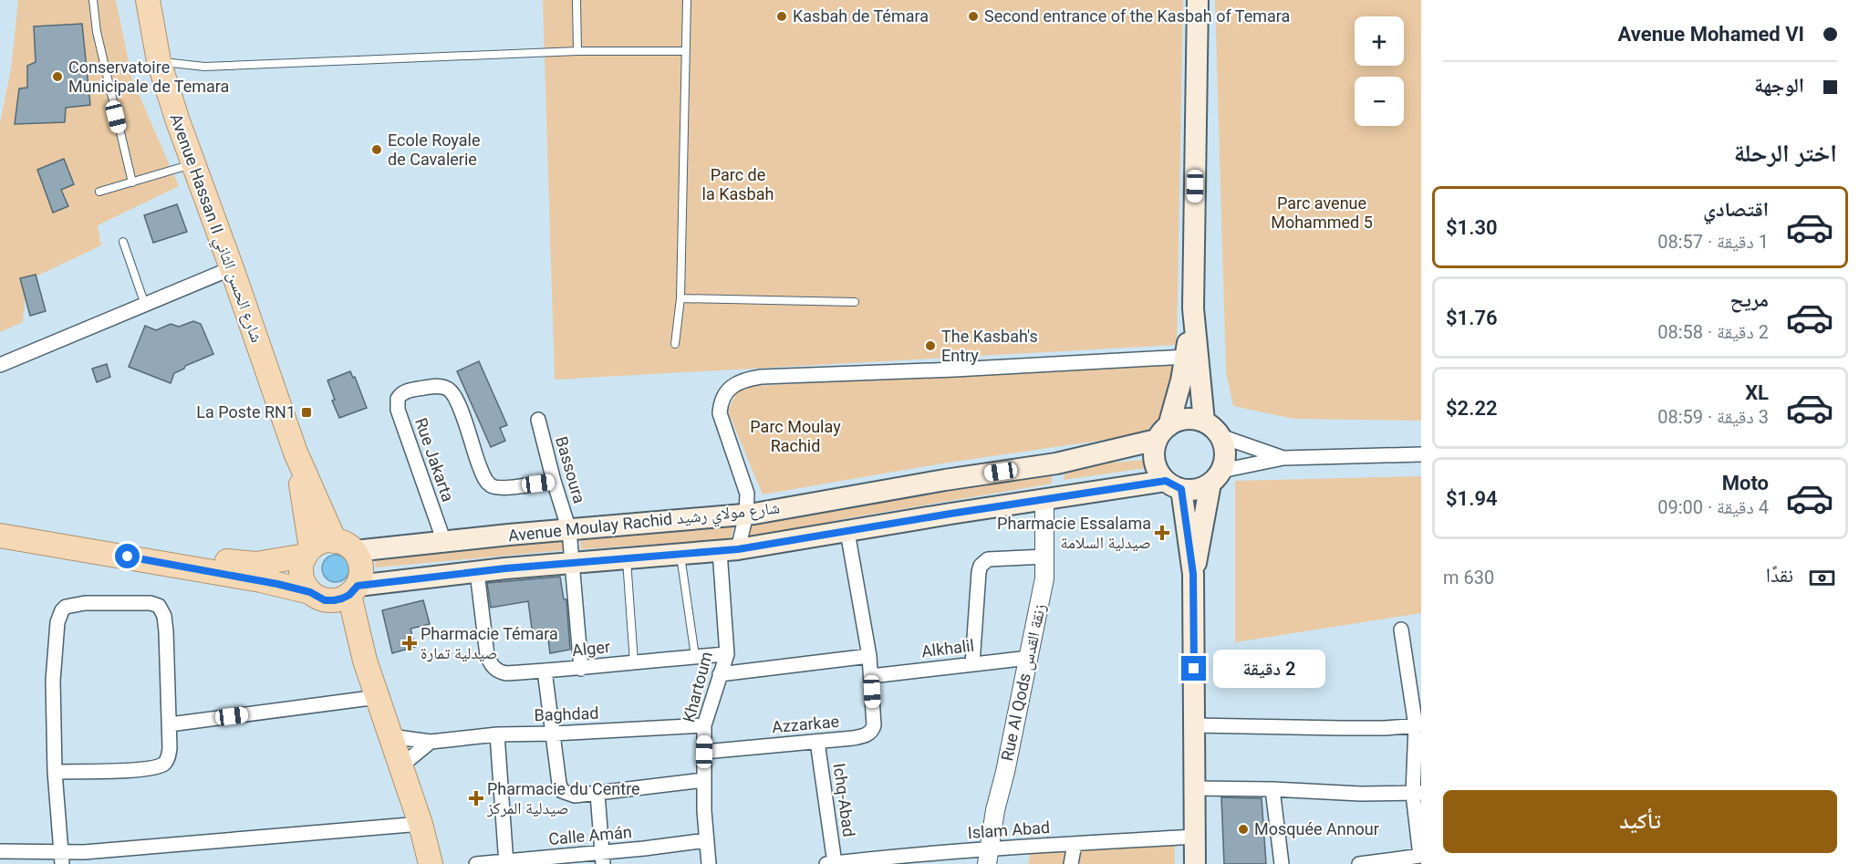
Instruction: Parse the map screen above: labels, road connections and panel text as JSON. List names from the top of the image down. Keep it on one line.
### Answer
{"streets":{"main road":["Avenue Hassan II شارع الحسن الثاني","Avenue Moulay Rachid شارع مولاي رشيد"],"street":["Rue Jakarta","Bassoura","Alger","Alkhalil","Rue Al Qods زنقة القدس","Khartoum","Baghdad","Azzarkae","Ichq-Abad","Islam Abad","Calle Amán"]},"crossings":[["Avenue Hassan II شارع الحسن الثاني","Avenue Moulay Rachid شارع مولاي رشيد"],["Rue Jakarta","Bassoura"],["Rue Jakarta","Avenue Moulay Rachid شارع مولاي رشيد"],["Bassoura","Avenue Moulay Rachid شارع مولاي رشيد"],["Bassoura","Alger"],["Avenue Moulay Rachid شارع مولاي رشيد","Alger"],["Avenue Moulay Rachid شارع مولاي رشيد","Rue Al Qods زنقة القدس"],["Avenue Moulay Rachid شارع مولاي رشيد","Khartoum"],["Avenue Moulay Rachid شارع مولاي رشيد","Azzarkae"],["Alger","Khartoum"],["Alkhalil","Rue Al Qods زنقة القدس"],["Alkhalil","Azzarkae"],["Rue Al Qods زنقة القدس","Islam Abad"],["Khartoum","Baghdad"],["Khartoum","Azzarkae"],["Khartoum","Calle Amán"],["Azzarkae","Ichq-Abad"],["Ichq-Abad","Islam Abad"]],"parks":["Parc de la Kasbah","Parc avenue Mohammed 5","Parc Moulay Rachid"],"places":{"other":["Kasbah de Témara","Second entrance of the Kasbah of Temara","Conservatoire Municipale de Temara","Ecole Royale de Cavalerie","The Kasbah's Entry","Mosquée Annour"],"transit":["La Poste RN1"],"health":["Pharmacie Essalama صيدلية السلامة","Pharmacie Témara صيدلية تمارة","Pharmacie du Centre صيدلية المركز"]},"page":{"banner":["Avenue Mohamed VI","الوجهة"],"map_buttons":["+","−"],"heading":"اختر الرحلة","list":[{"name":"اقتصادي","note":"1 دقيقة · 08:57","value":"$1.30"},{"name":"مريح","note":"2 دقيقة · 08:58","value":"$1.76"},{"name":"XL","note":"3 دقيقة · 08:59","value":"$2.22"},{"name":"Moto","note":"4 دقيقة · 09:00","value":"$1.94"}],"pay":["نقدًا","630 m"],"bubble":"2 دقيقة","buttons":"تأكيد"}}
